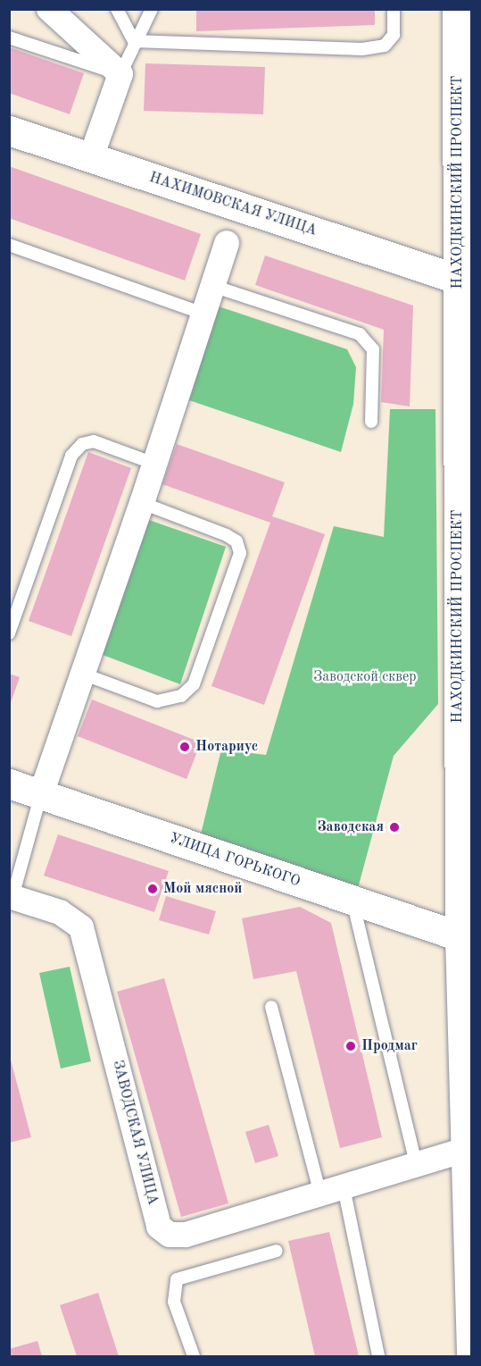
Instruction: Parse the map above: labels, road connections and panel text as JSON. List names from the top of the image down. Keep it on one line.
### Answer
{"streets":{"main road":["НАХОДКИНСКИЙ ПРОСПЕКТ","НАХИМОВСКАЯ УЛИЦА","УЛИЦА ГОРЬКОГО"],"street":["ЗАВОДСКАЯ УЛИЦА"]},"crossings":[["НАХОДКИНСКИЙ ПРОСПЕКТ","НАХИМОВСКАЯ УЛИЦА"],["НАХОДКИНСКИЙ ПРОСПЕКТ","УЛИЦА ГОРЬКОГО"],["НАХОДКИНСКИЙ ПРОСПЕКТ","ЗАВОДСКАЯ УЛИЦА"]],"parks":["Заводской сквер"],"places":["Нотариус","Заводская","Мой мясной","Продмаг"]}
